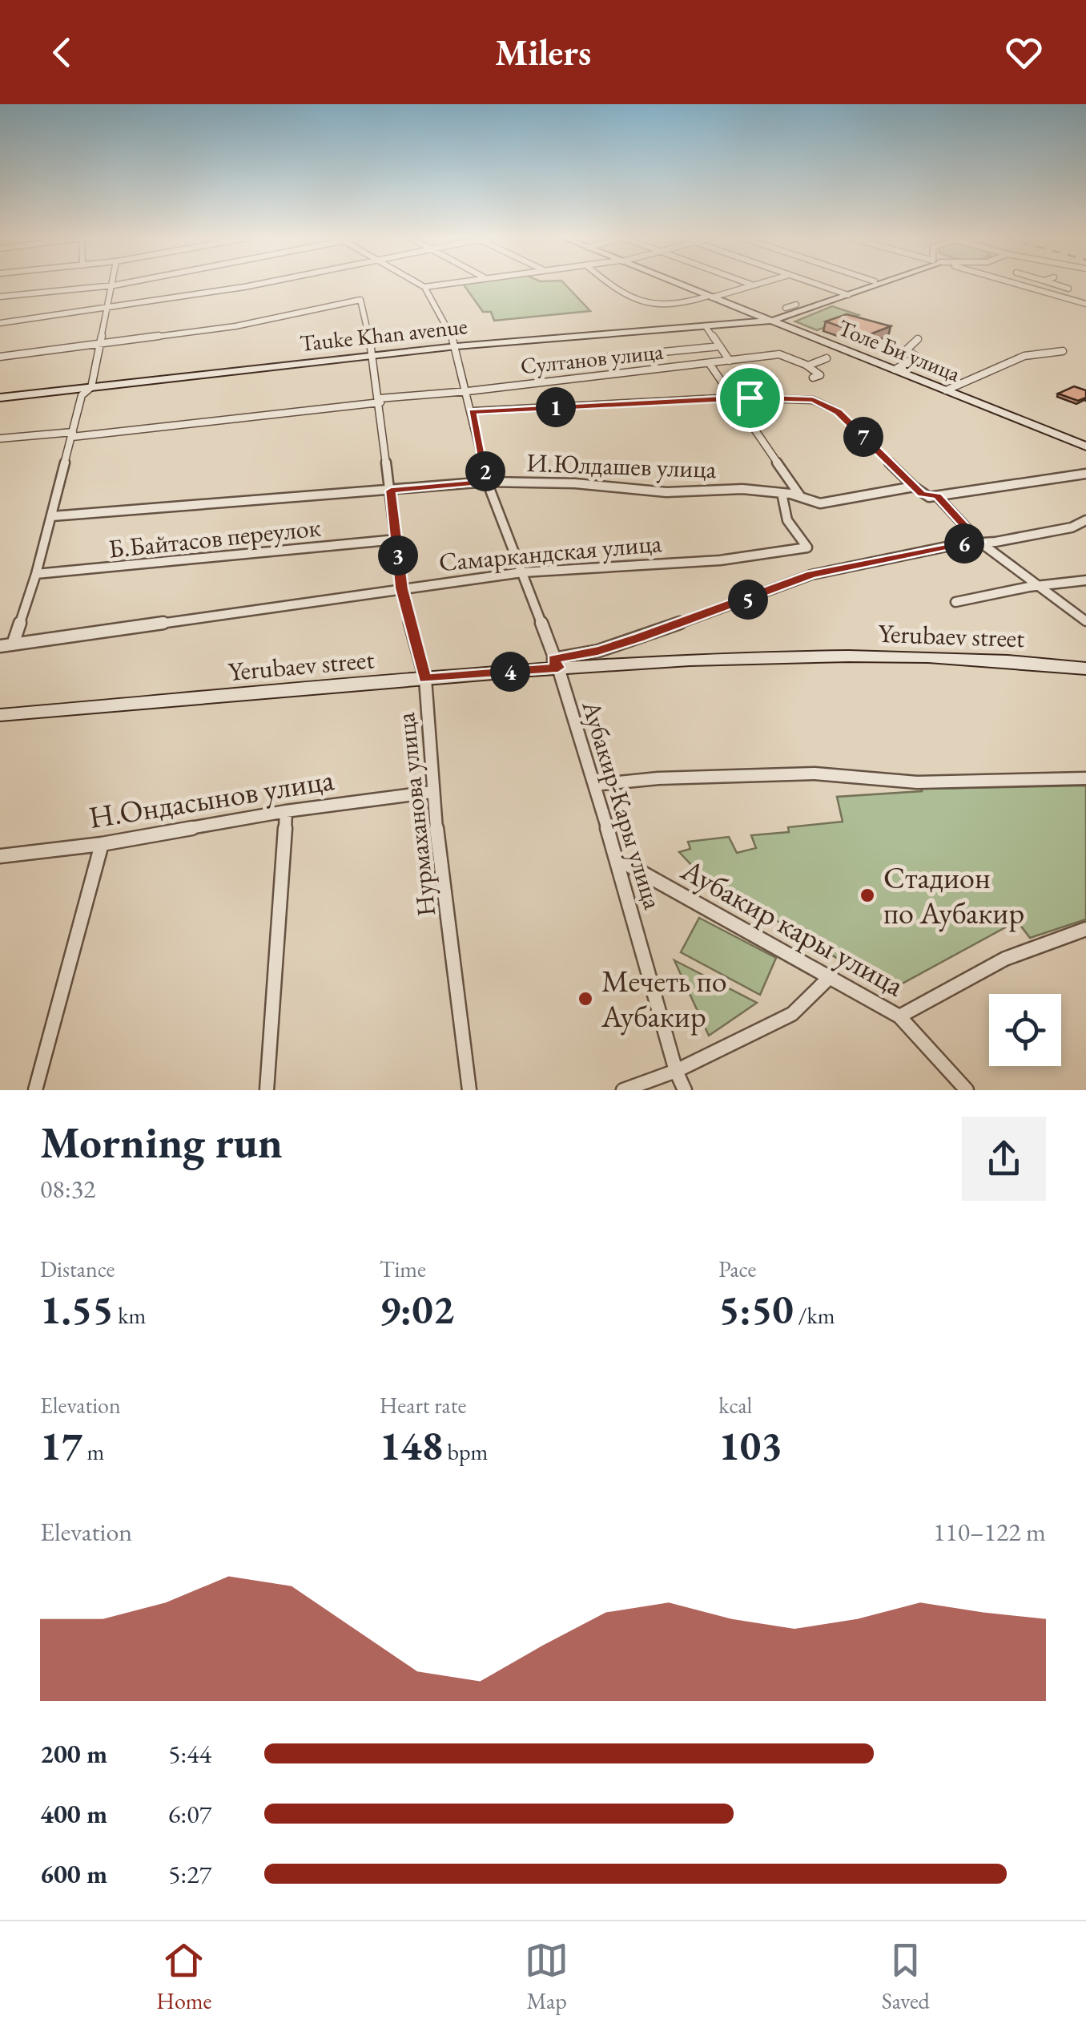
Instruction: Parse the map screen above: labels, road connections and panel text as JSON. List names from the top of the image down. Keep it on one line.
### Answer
{"streets":{"street":["Tauke Khan avenue","Толе Би улица","Султанов улица","И.Юлдашев улица","Б.Байтасов переулок","Самаркандская улица","Yerubaev street","Н.Ондасынов улица","Аубакир-Кары улица","Нурмаханова улица","Аубакир кары улица"]},"crossings":[["Tauke Khan avenue","Толе Би улица"],["Tauke Khan avenue","Аубакир-Кары улица"],["Tauke Khan avenue","Нурмаханова улица"],["Султанов улица","Аубакир-Кары улица"],["Султанов улица","Нурмаханова улица"],["И.Юлдашев улица","Самаркандская улица"],["И.Юлдашев улица","Аубакир-Кары улица"],["И.Юлдашев улица","Нурмаханова улица"],["Б.Байтасов переулок","Нурмаханова улица"],["Самаркандская улица","Аубакир-Кары улица"],["Самаркандская улица","Нурмаханова улица"],["Yerubaev street","Аубакир-Кары улица"],["Yerubaev street","Нурмаханова улица"],["Н.Ондасынов улица","Нурмаханова улица"],["Аубакир-Кары улица","Аубакир кары улица"]],"places":["Стадион по Аубакир","Мечеть по Аубакир"],"page":{"header":"Milers","pins":["1","7","2","6","3","5","4"],"heading":["Morning run","08:32"],"stats":[["Distance","1.55 km"],["Time","9:02"],["Pace","5:50 /km"],["Elevation","17 m"],["Heart rate","148 bpm"],["kcal","103"]],"chart":["Elevation","110–122 m"],"list":[{"name":"200 m","note":"5:44"},{"name":"400 m","note":"6:07"},{"name":"600 m","note":"5:27"}],"tabs":["Home","Map","Saved"]}}
